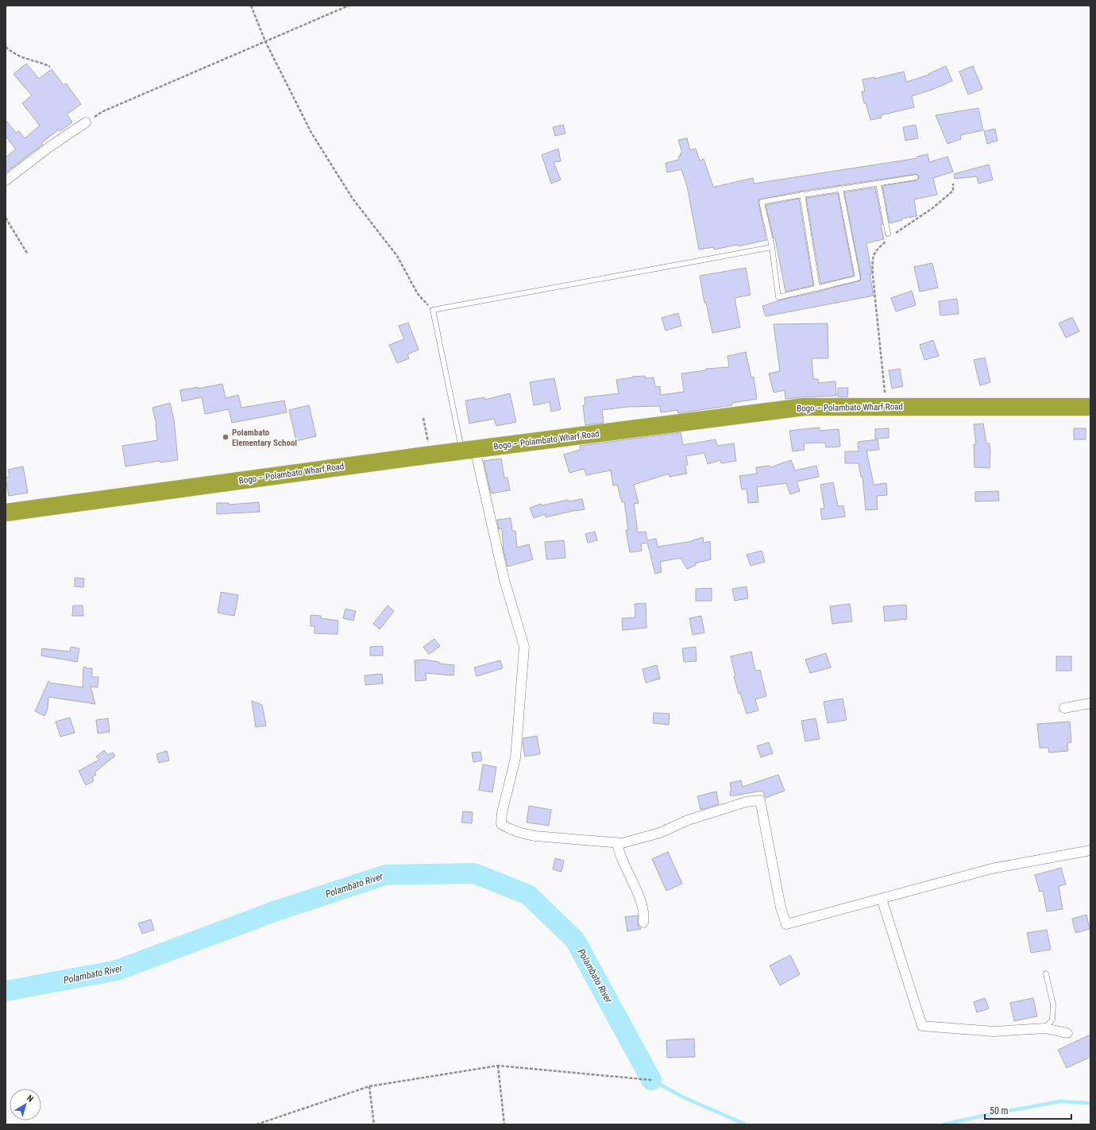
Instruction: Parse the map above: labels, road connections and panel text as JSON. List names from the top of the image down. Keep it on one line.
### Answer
{"streets":{"highway":["Bogo – Polambato Wharf Road"]},"water":["Polambato River"],"places":["Polambato Elementary School"],"scale_bar":"50 m","north":"top right"}
